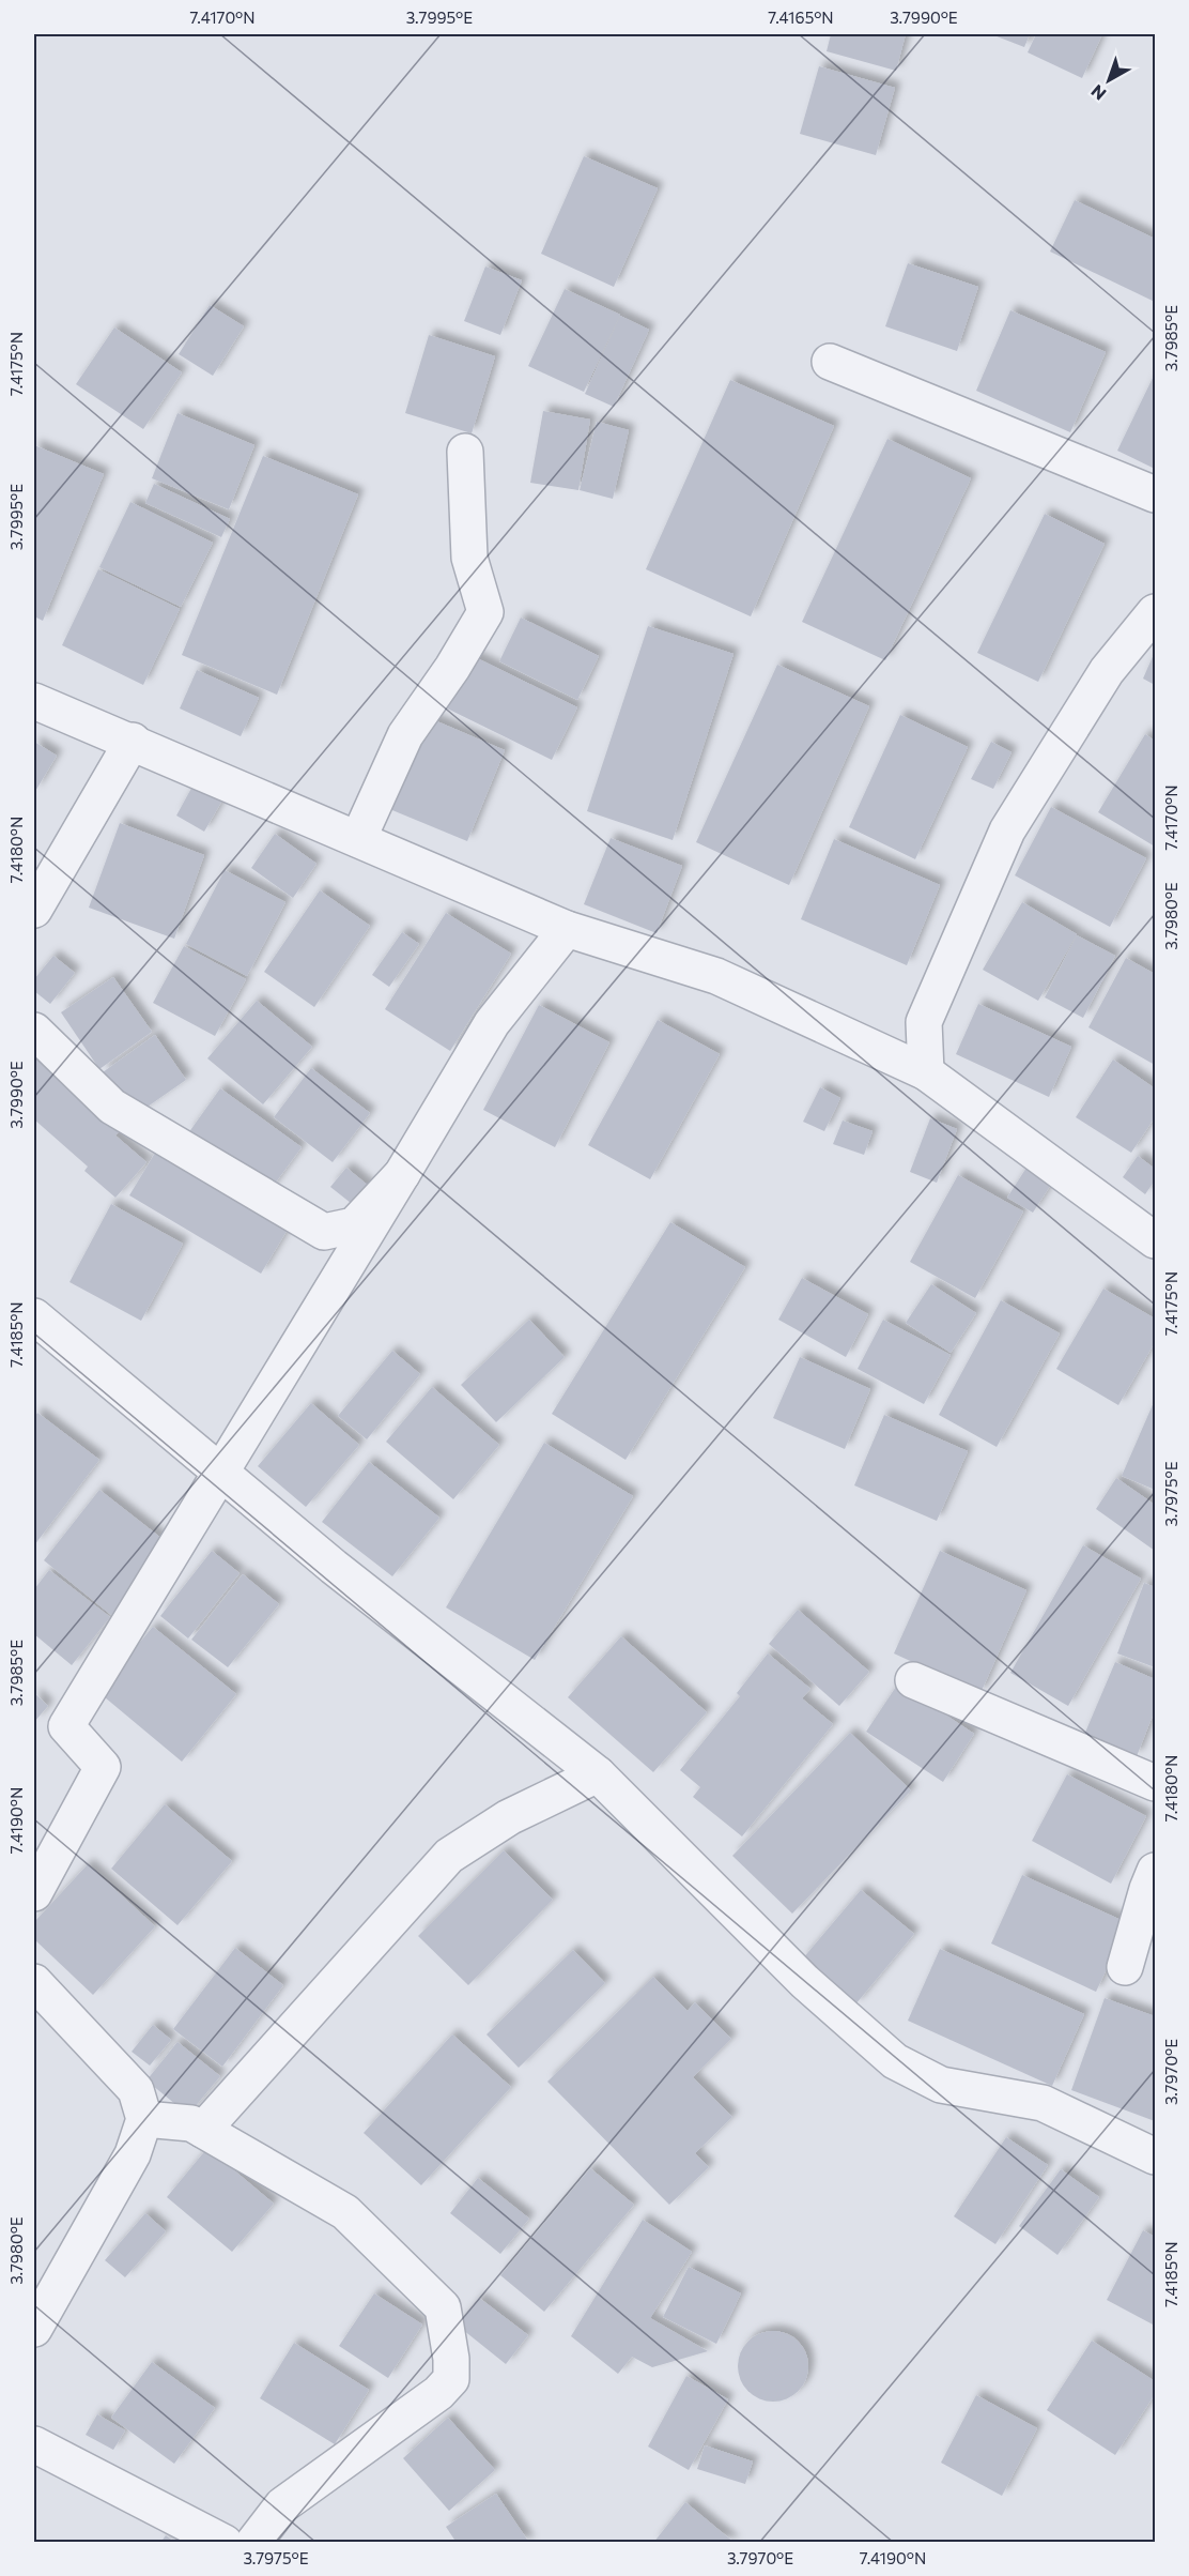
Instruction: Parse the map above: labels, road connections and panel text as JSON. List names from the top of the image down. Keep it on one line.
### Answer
{"north":"bottom left","coordinates":["7.4170°N","3.7995°E","7.4165°N","3.7990°E","3.7985°E","7.4175°N","7.4180°N","3.7980°E","7.4185°N","3.7975°E","7.4190°N","3.7970°E"]}
